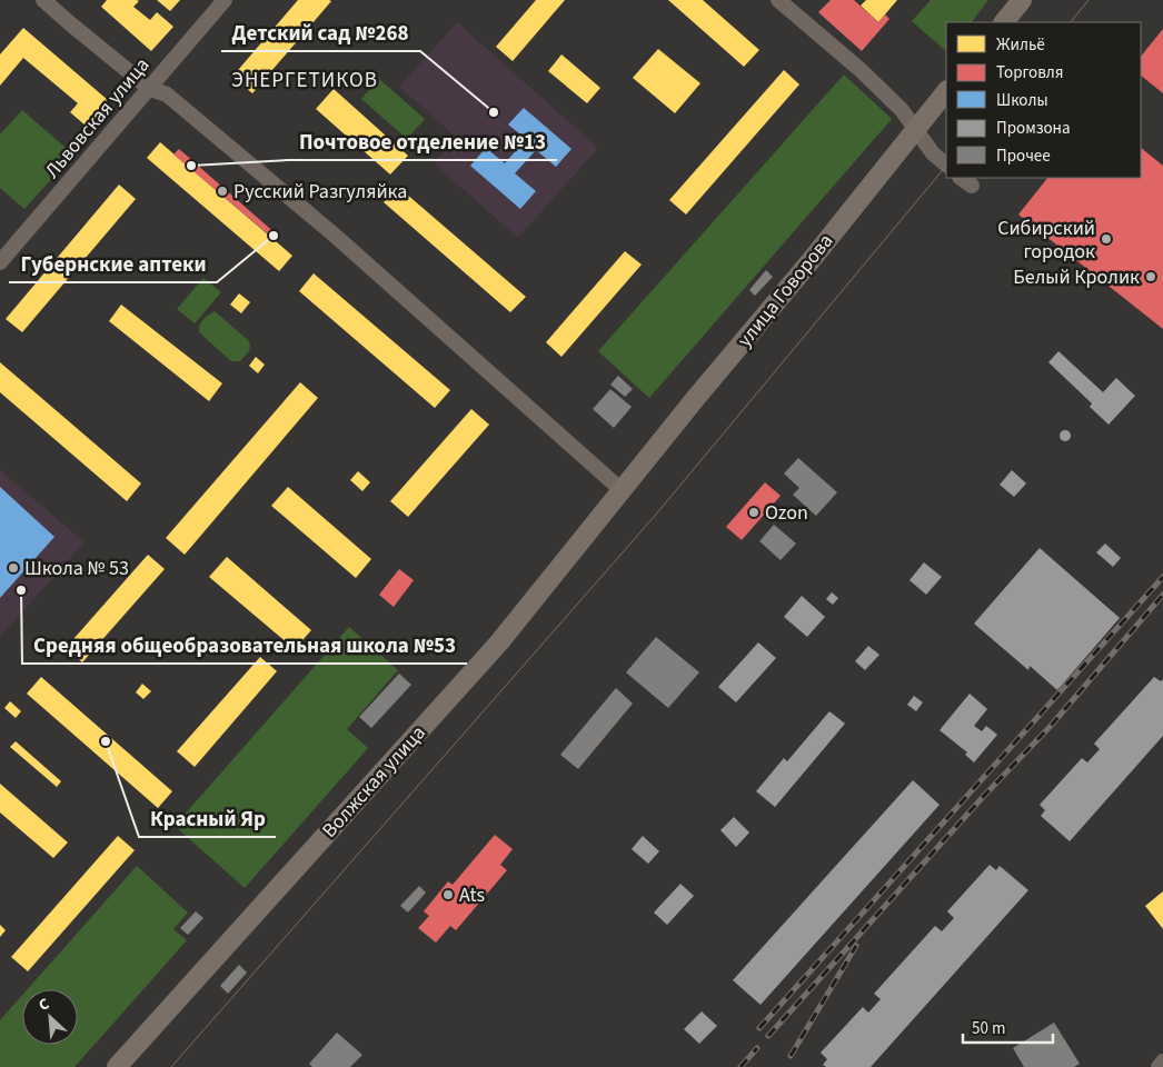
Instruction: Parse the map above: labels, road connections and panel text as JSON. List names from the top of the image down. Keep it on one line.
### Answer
{"streets":{"main road":["улица Говорова","Волжская улица"],"street":["Львовская улица"]},"crossings":[["улица Говорова","Волжская улица"]],"districts":["ЭНЕРГЕТИКОВ"],"places":["Детский сад №268","Почтовое отделение №13","Русский Разгуляйка","Губернские аптеки","Сибирский городок","Белый Кролик","Ozon","Школа № 53","Средняя общеобразовательная школа №53","Красный Яр","Ats"],"legend":["Жильё","Торговля","Школы","Промзона","Прочее"],"scale_bar":"50 m","north":"top left"}
